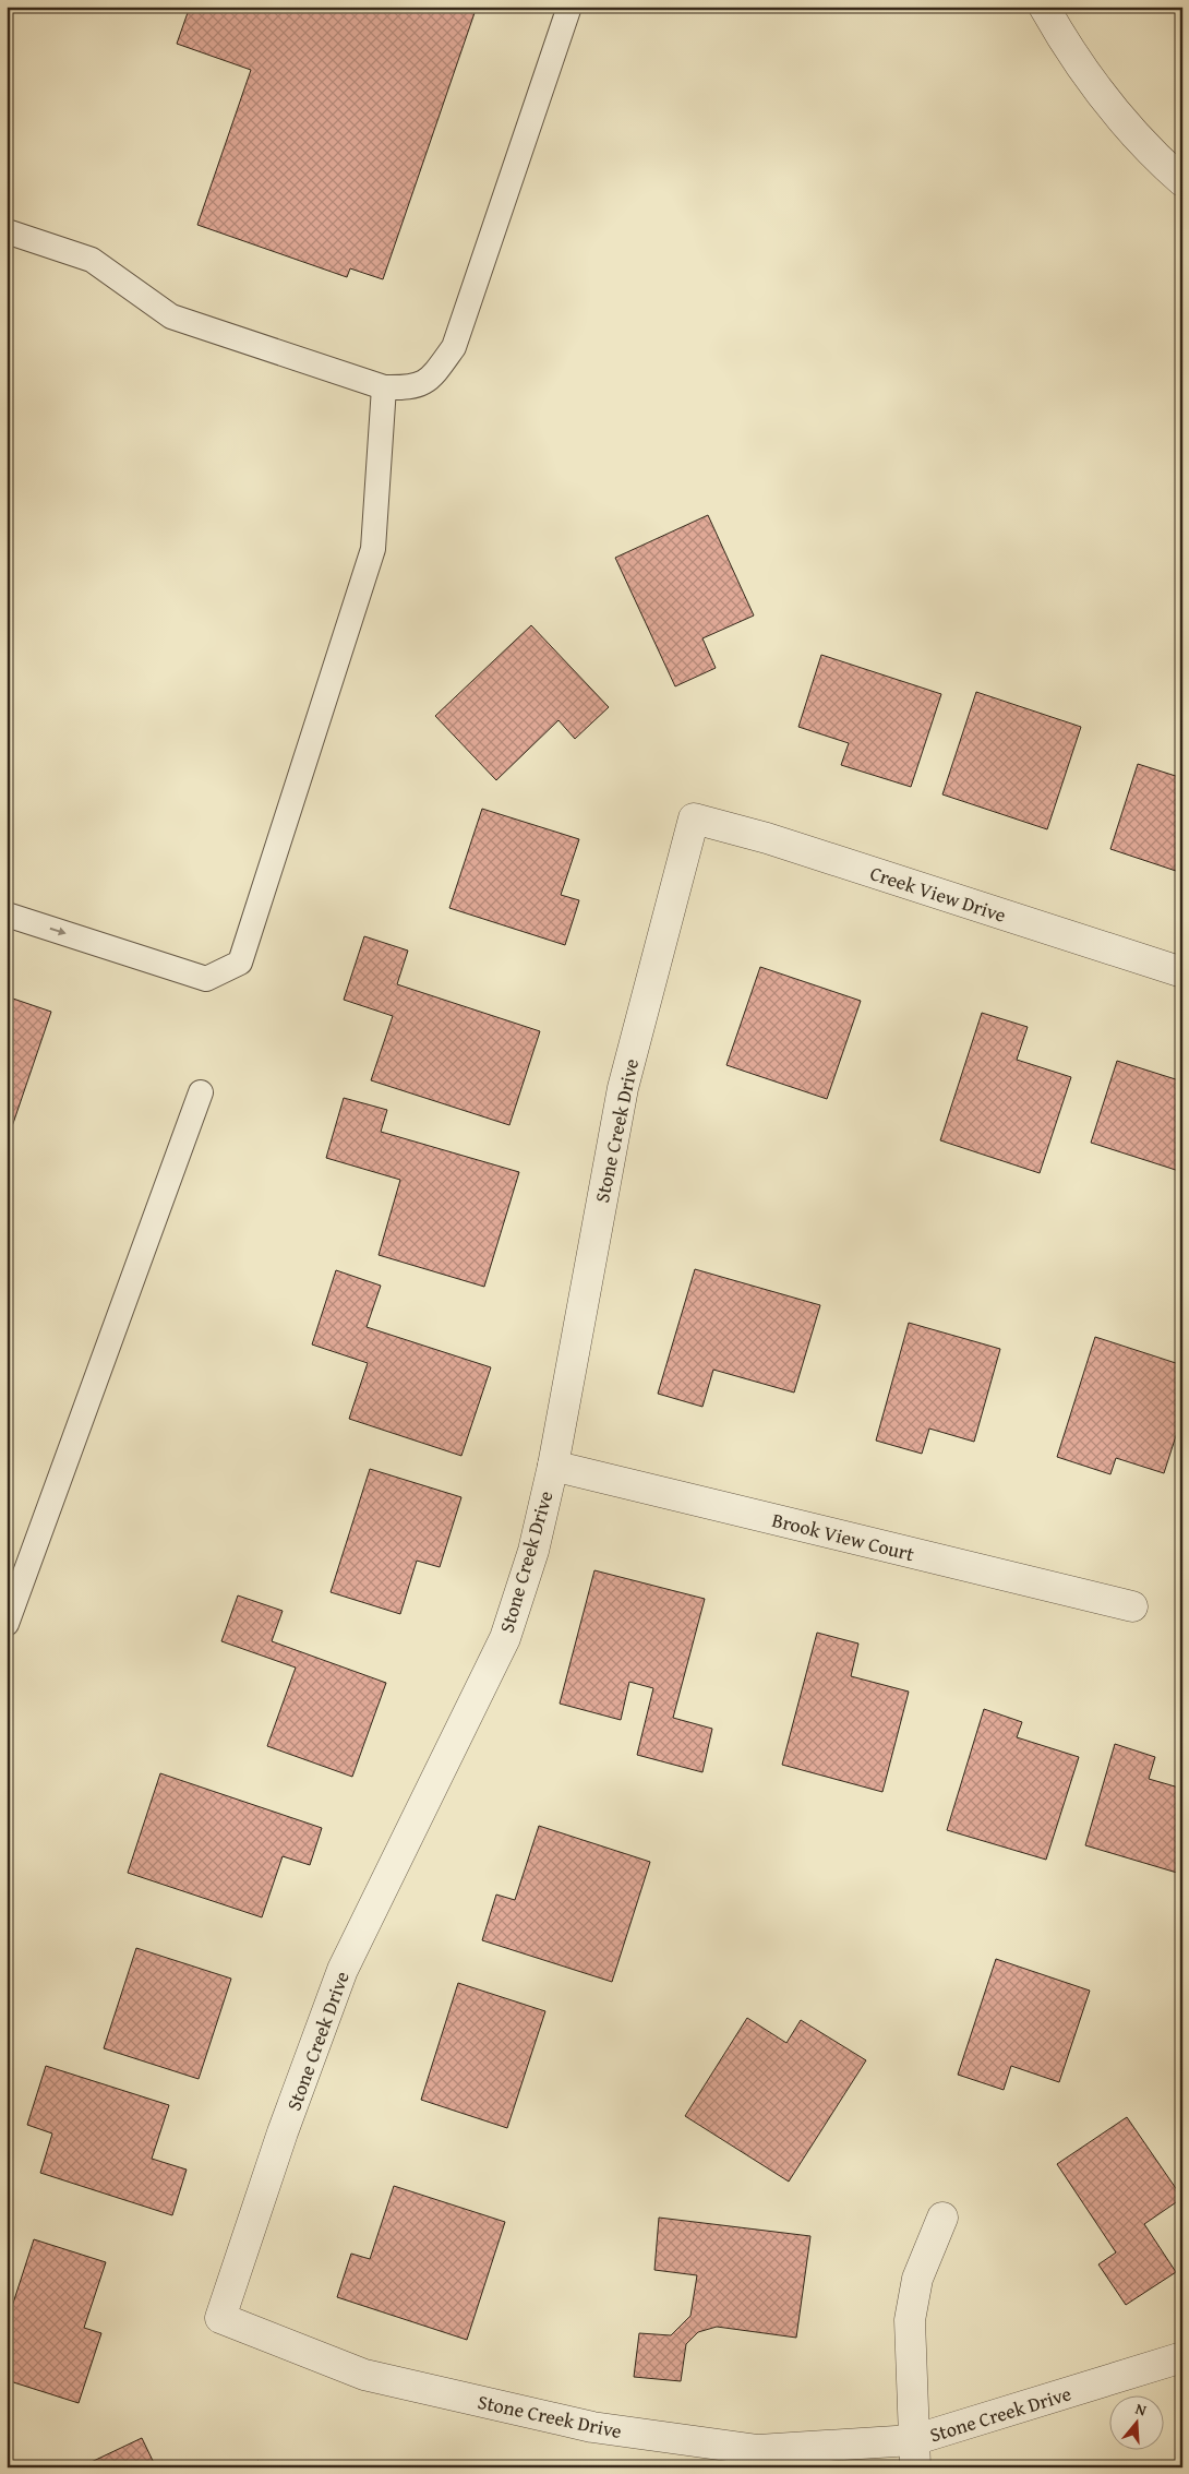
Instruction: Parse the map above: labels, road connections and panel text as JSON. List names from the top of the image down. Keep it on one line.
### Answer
{"streets":{"street":["Creek View Drive","Stone Creek Drive","Brook View Court"]},"crossings":[["Creek View Drive","Stone Creek Drive"],["Stone Creek Drive","Brook View Court"]],"north":"top"}
